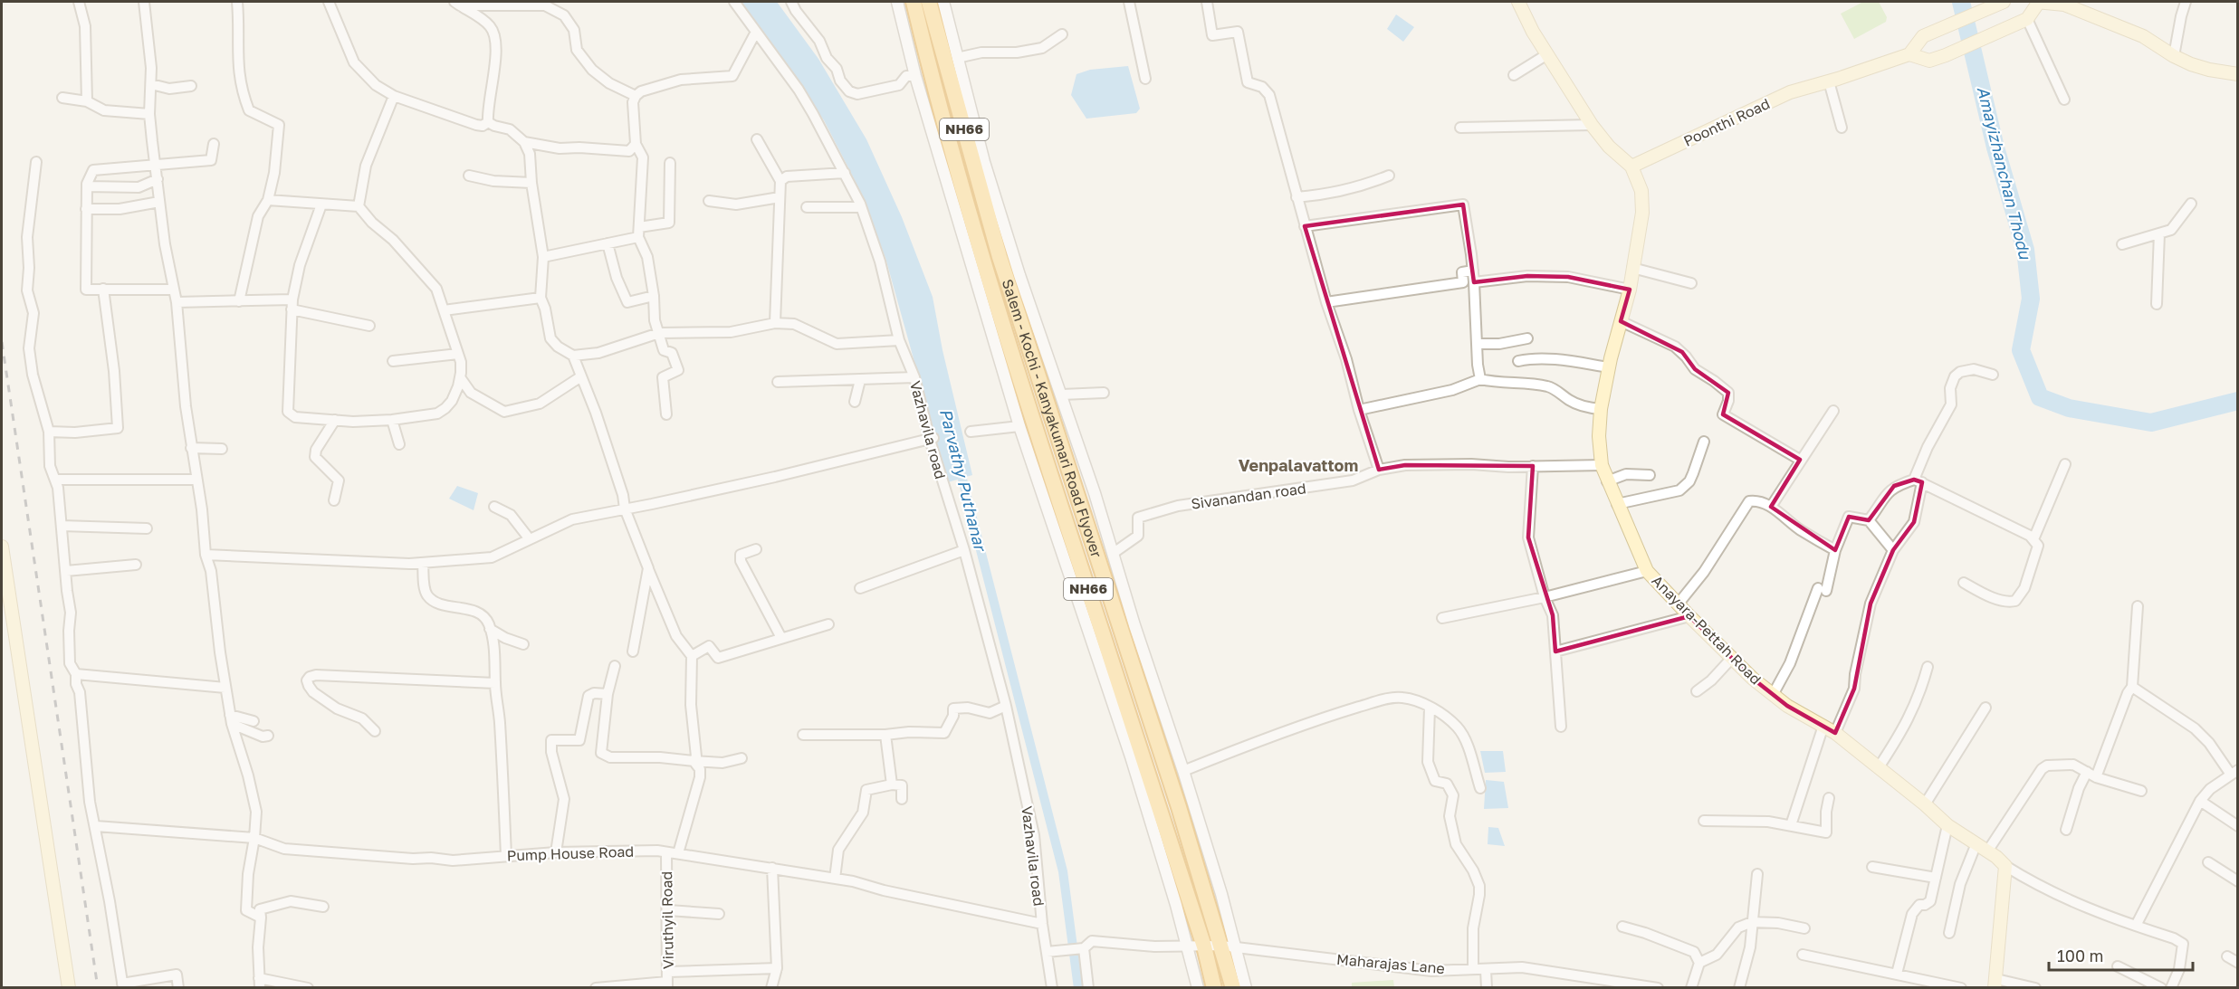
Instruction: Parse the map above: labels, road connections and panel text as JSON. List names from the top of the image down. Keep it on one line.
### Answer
{"streets":{"highway":["NH66","Salem - Kochi - Kanyakumari Road Flyover"],"main road":["Poonthi Road","Anayara-Pettah Road"],"street":["Vazhavila road","Sivanandan road","Pump House Road","Viruthyil Road","Maharajas Lane"]},"crossings":[["Poonthi Road","Anayara-Pettah Road"],["Salem - Kochi - Kanyakumari Road Flyover","Maharajas Lane"],["Vazhavila road","Pump House Road"],["Vazhavila road","Maharajas Lane"],["Sivanandan road","Anayara-Pettah Road"],["Pump House Road","Viruthyil Road"]],"districts":["Venpalavattom"],"water":["Amayizhanchan Thodu","Parvathy Puthanar"],"scale_bar":"100 m"}
